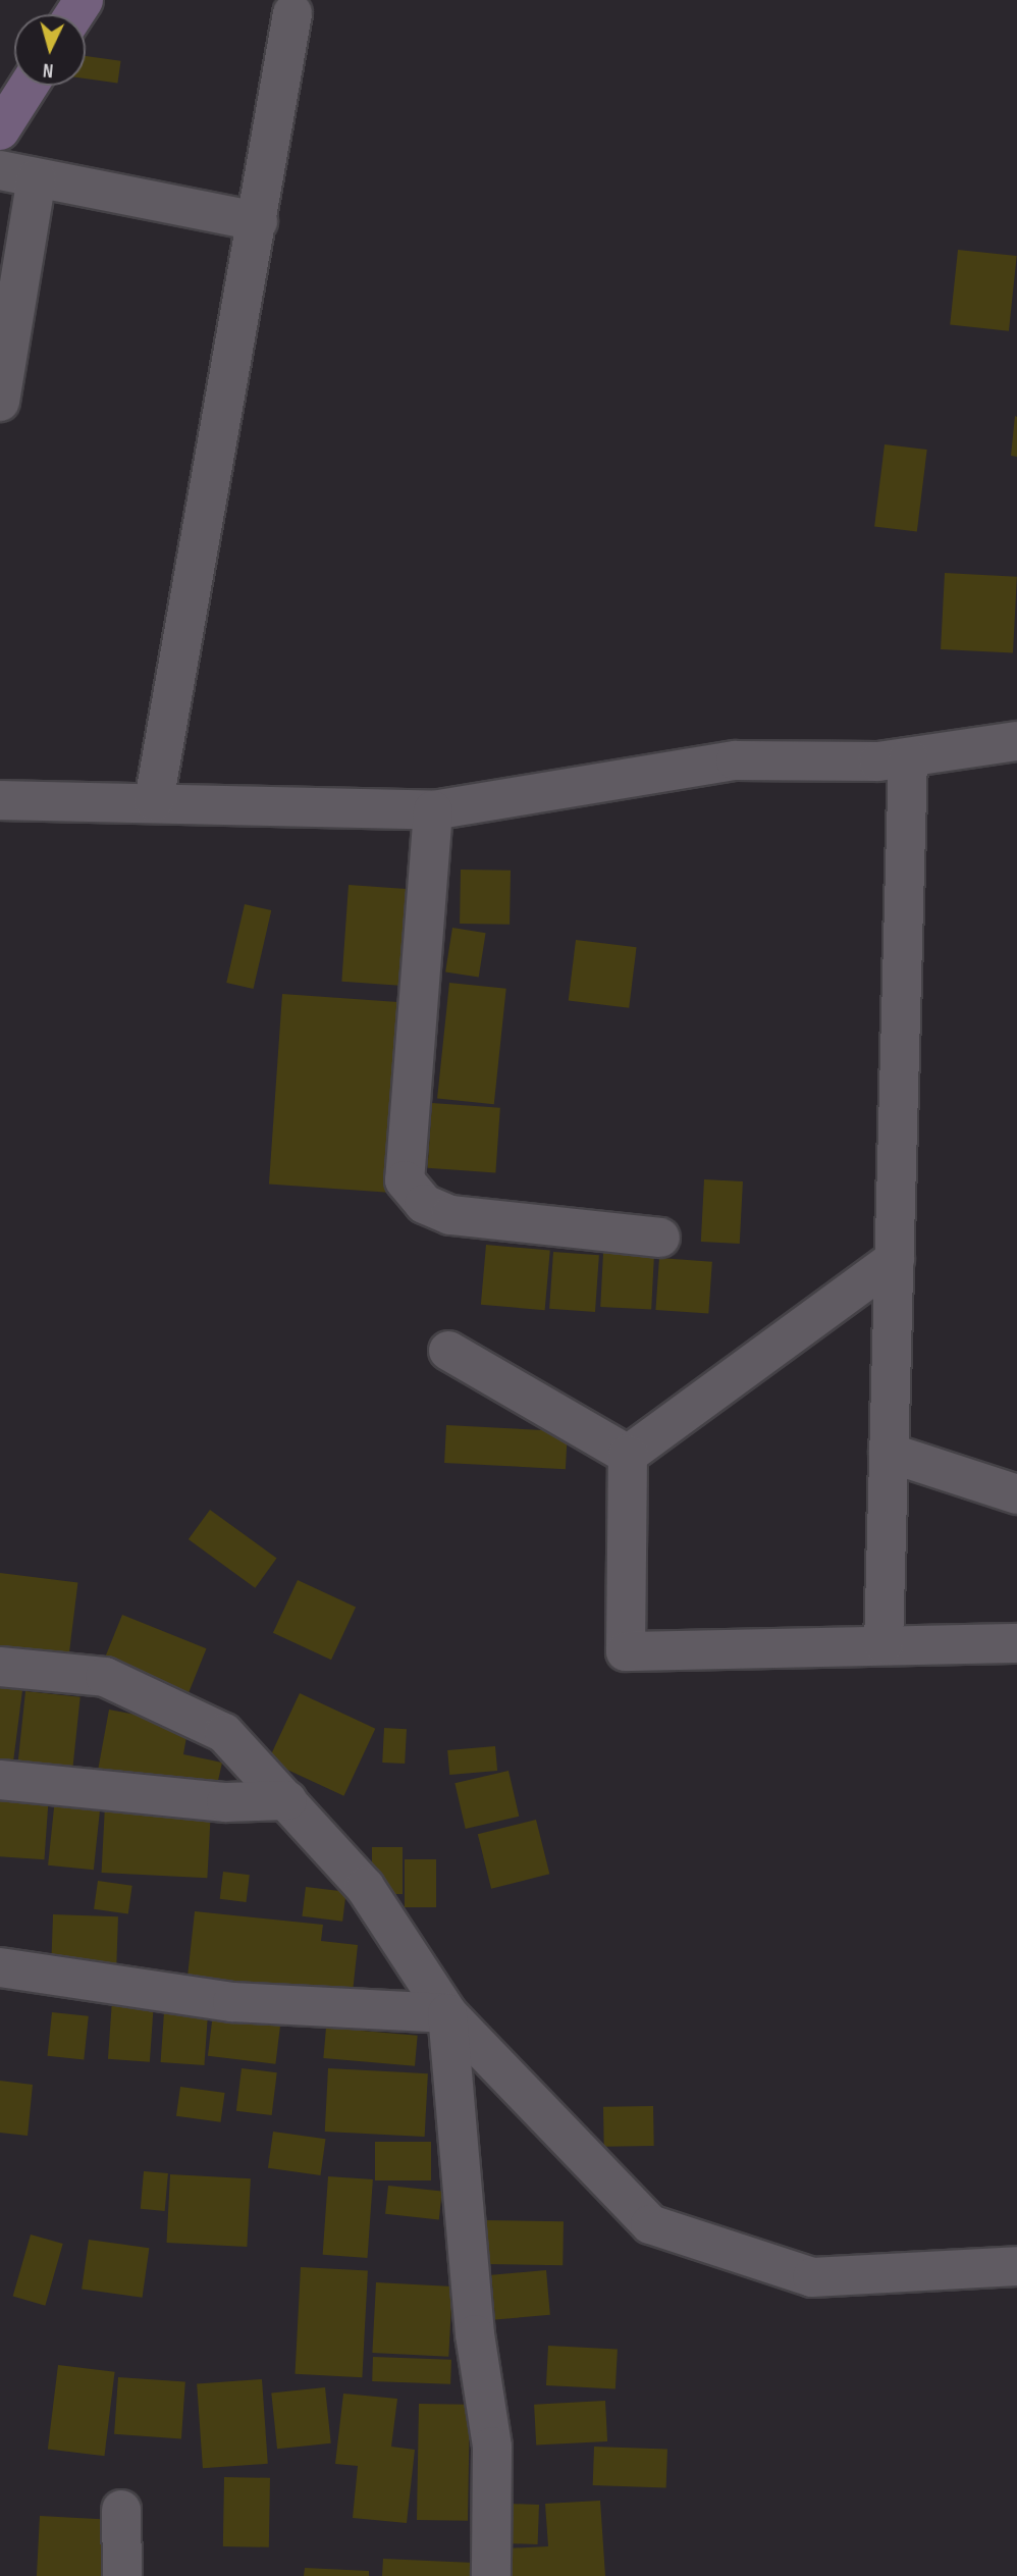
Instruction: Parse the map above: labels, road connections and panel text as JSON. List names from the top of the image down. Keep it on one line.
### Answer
{"north":"bottom"}
